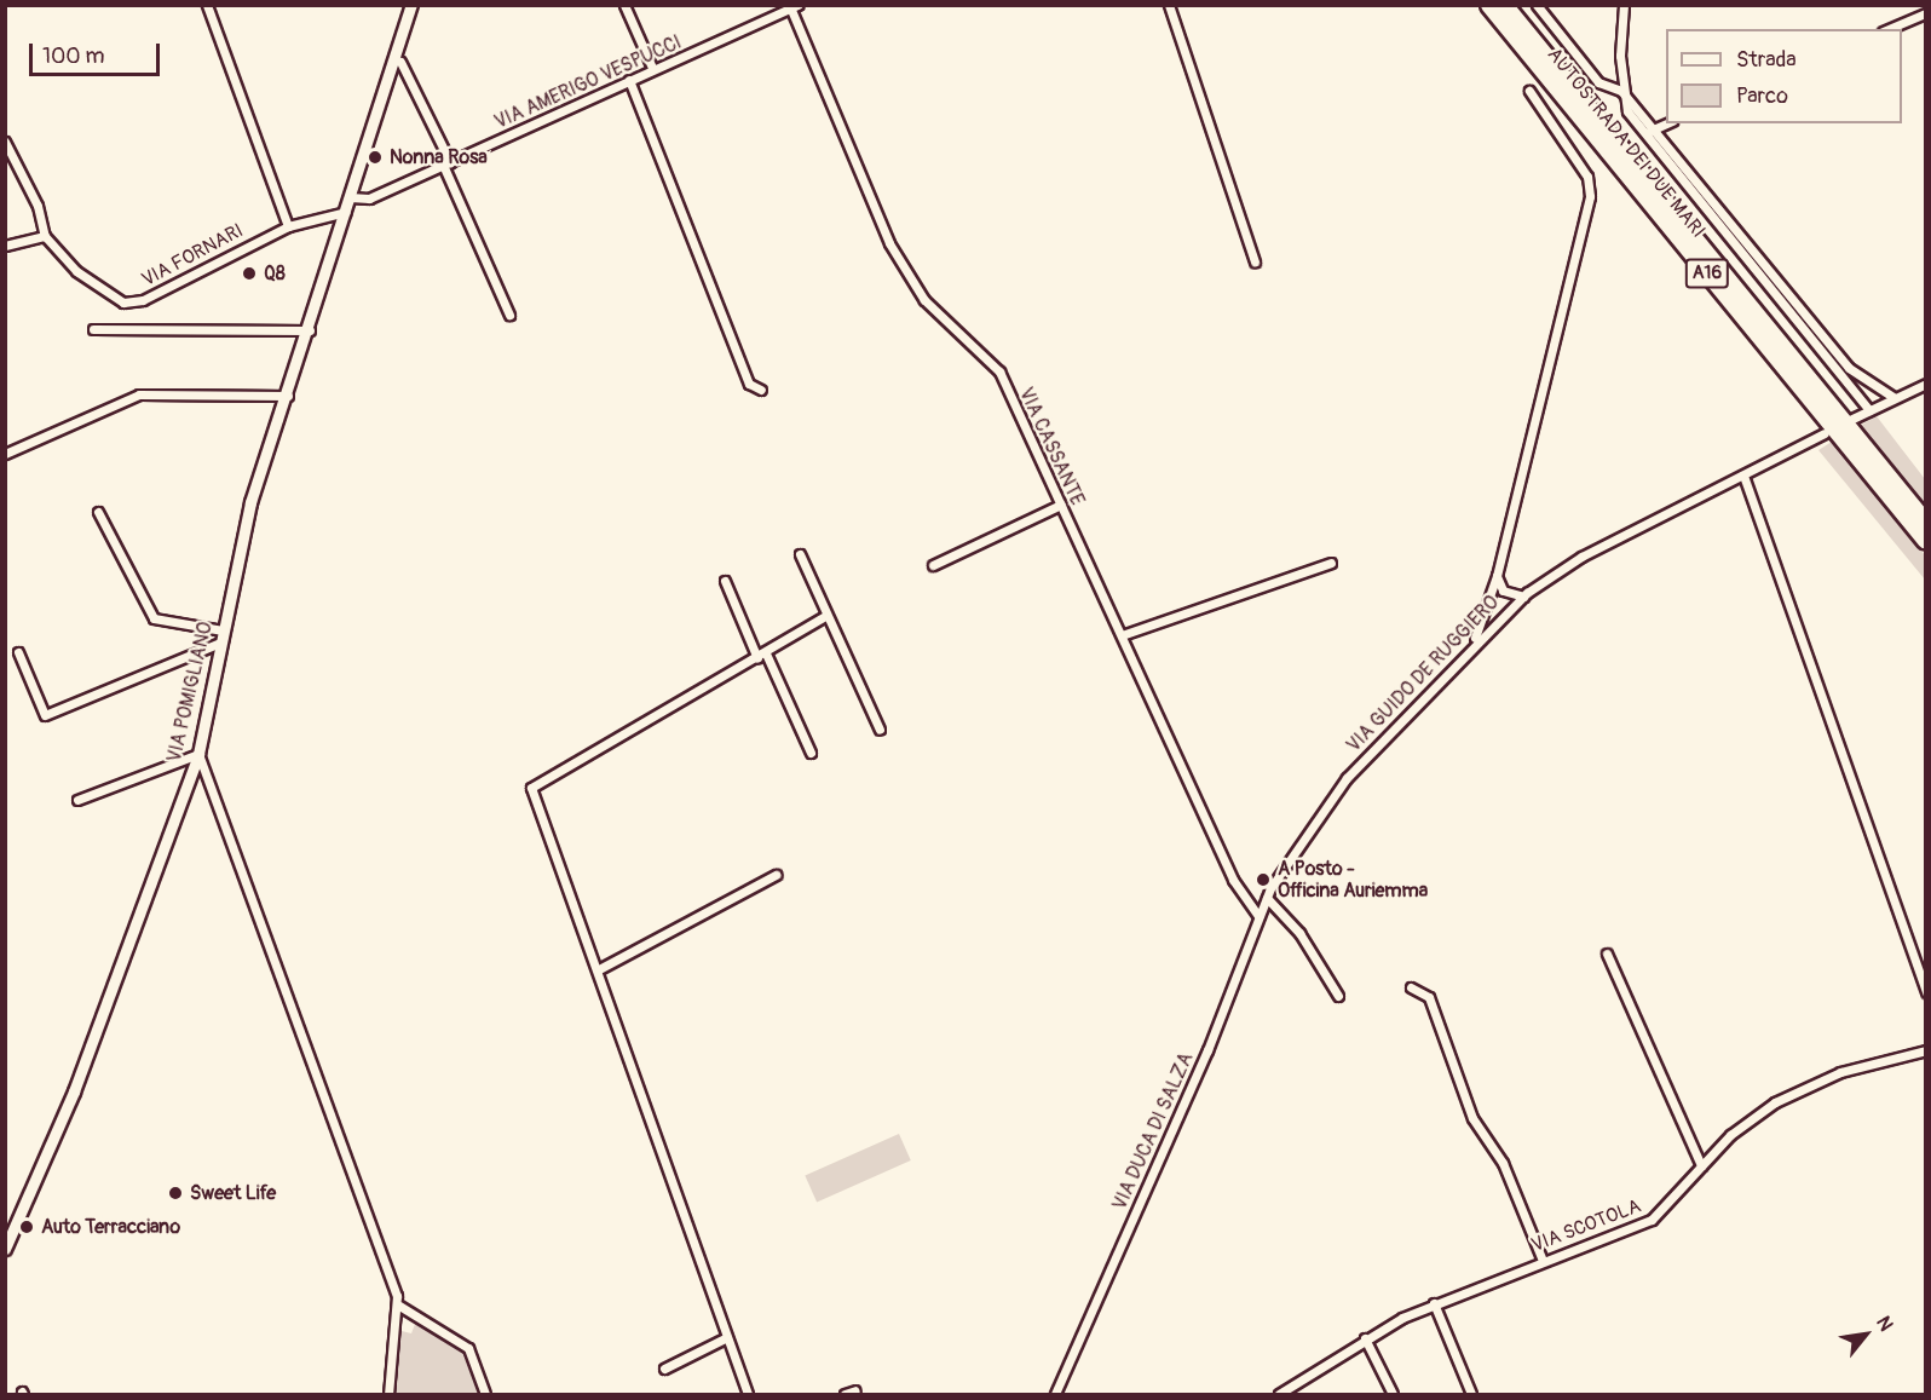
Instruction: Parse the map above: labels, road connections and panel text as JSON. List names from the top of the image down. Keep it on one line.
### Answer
{"streets":{"highway":["AUTOSTRADA DEI DUE MARI","A16"],"street":["VIA AMERIGO VESPUCCI","VIA FORNARI","VIA CASSANTE","VIA GUIDO DE RUGGIERO","VIA POMIGLIANO","VIA DUCA DI SALZA","VIA SCOTOLA"]},"crossings":[["VIA AMERIGO VESPUCCI","VIA CASSANTE"],["VIA AMERIGO VESPUCCI","VIA POMIGLIANO"],["VIA FORNARI","VIA POMIGLIANO"],["VIA CASSANTE","VIA DUCA DI SALZA"],["VIA GUIDO DE RUGGIERO","VIA DUCA DI SALZA"]],"places":["Nonna Rosa","Q8","A Posto - Officina Auriemma","Sweet Life","Auto Terracciano"],"legend":["Strada","Parco"],"scale_bar":"100 m","north":"top right"}
